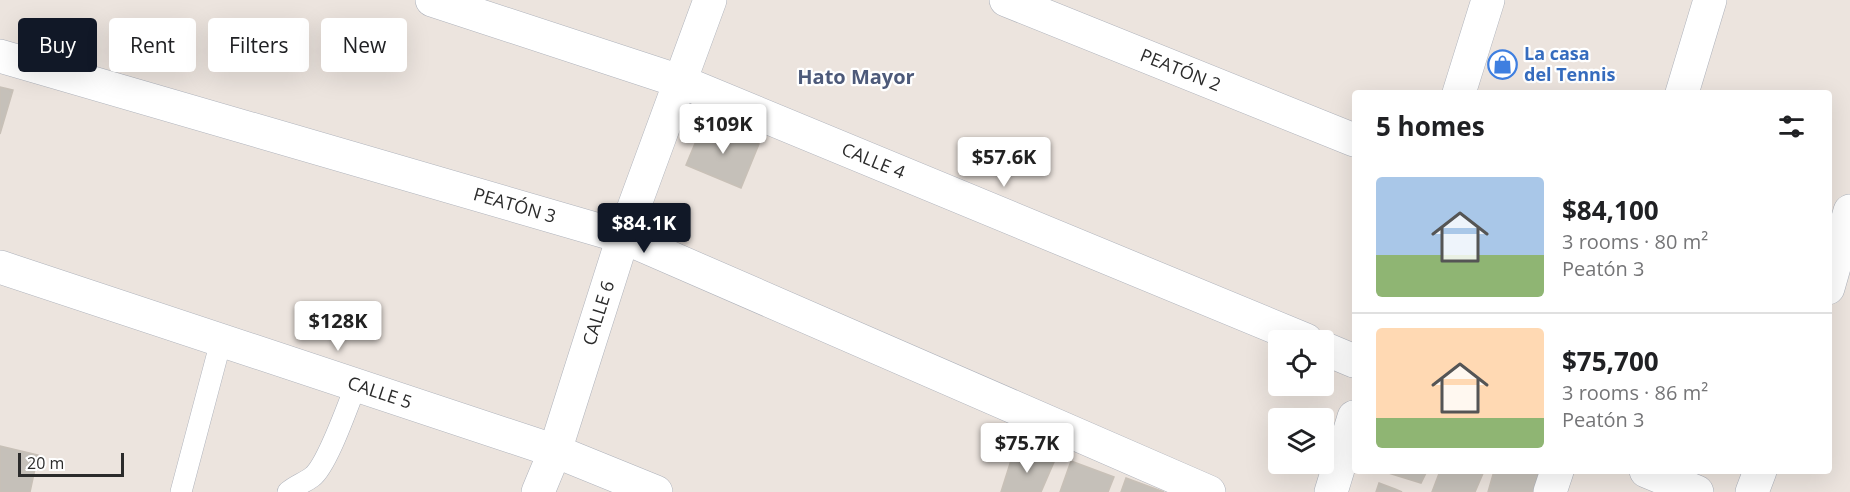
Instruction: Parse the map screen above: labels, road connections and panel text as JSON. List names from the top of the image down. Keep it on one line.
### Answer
{"streets":{"street":["PEATÓN 2","CALLE 4","PEATÓN 3","CALLE 6","CALLE 5"]},"crossings":[["CALLE 4","CALLE 6"],["PEATÓN 3","CALLE 6"],["CALLE 6","CALLE 5"]],"districts":["Hato Mayor"],"places":{"shop":["La casa del Tennis"]},"scale_bar":"20 m","page":{"chip":["Buy","Rent","Filters","New"],"heading":"5 homes","price":["$109K","$57.6K","$84.1K","$128K","$75.7K"],"list":[{"name":"$84,100","note":"3 rooms · 80 m² · Peatón 3"},{"name":"$75,700","note":"3 rooms · 86 m² · Peatón 3"}],"scale":"20 m"}}
